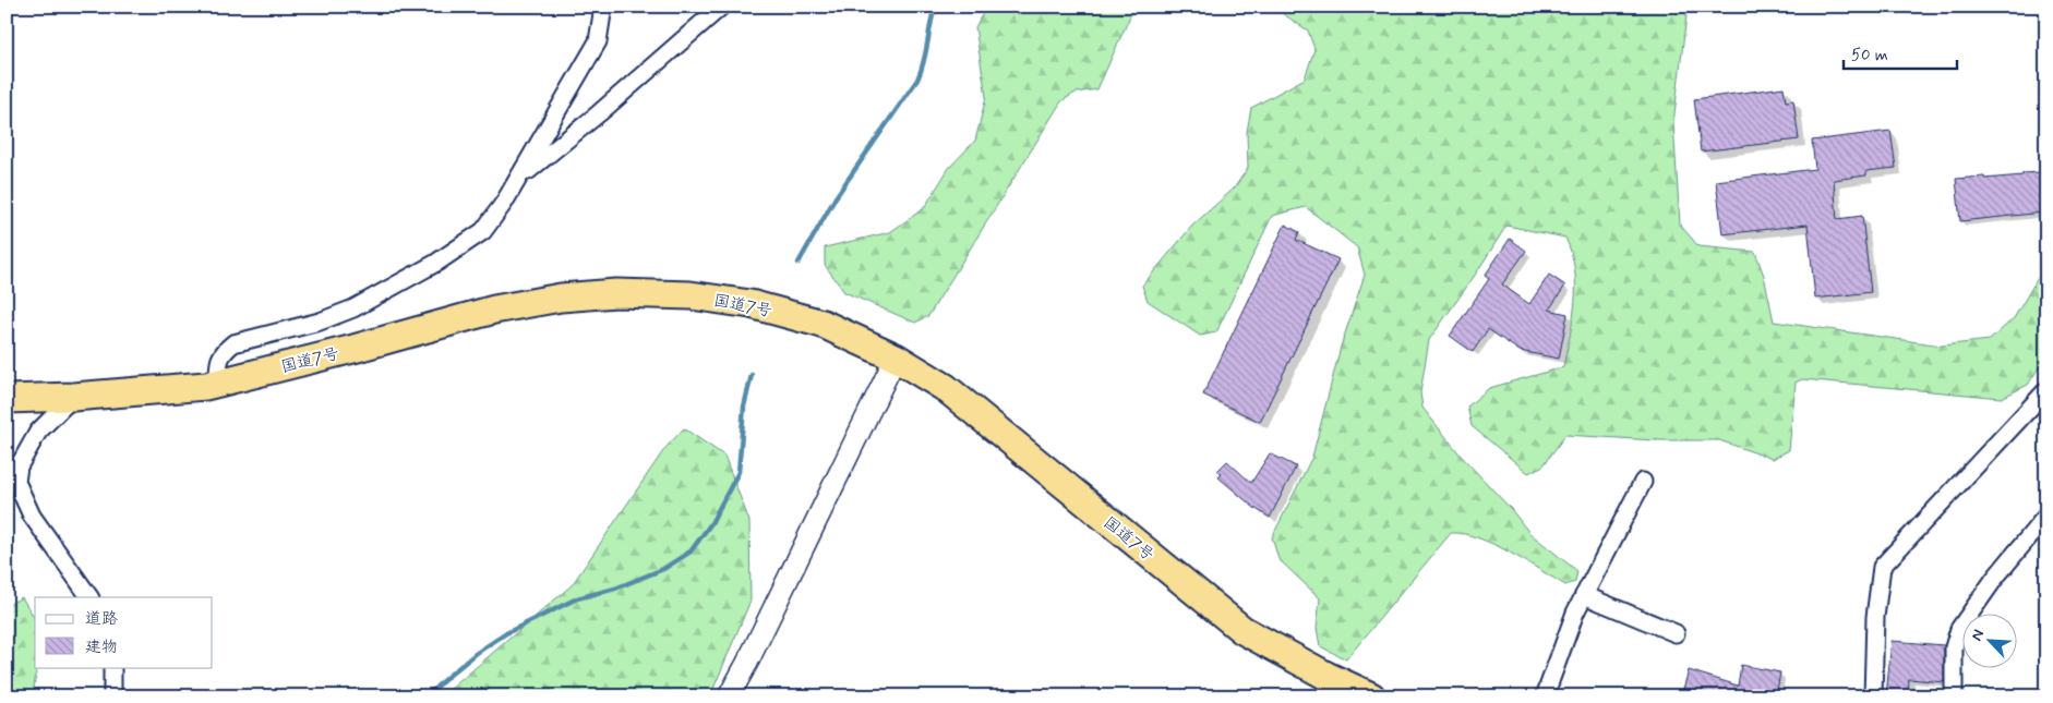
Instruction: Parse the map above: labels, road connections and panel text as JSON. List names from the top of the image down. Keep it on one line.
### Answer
{"streets":{"highway":["国道7号"]},"legend":["道路","建物"],"scale_bar":"50 m","north":"top left"}
